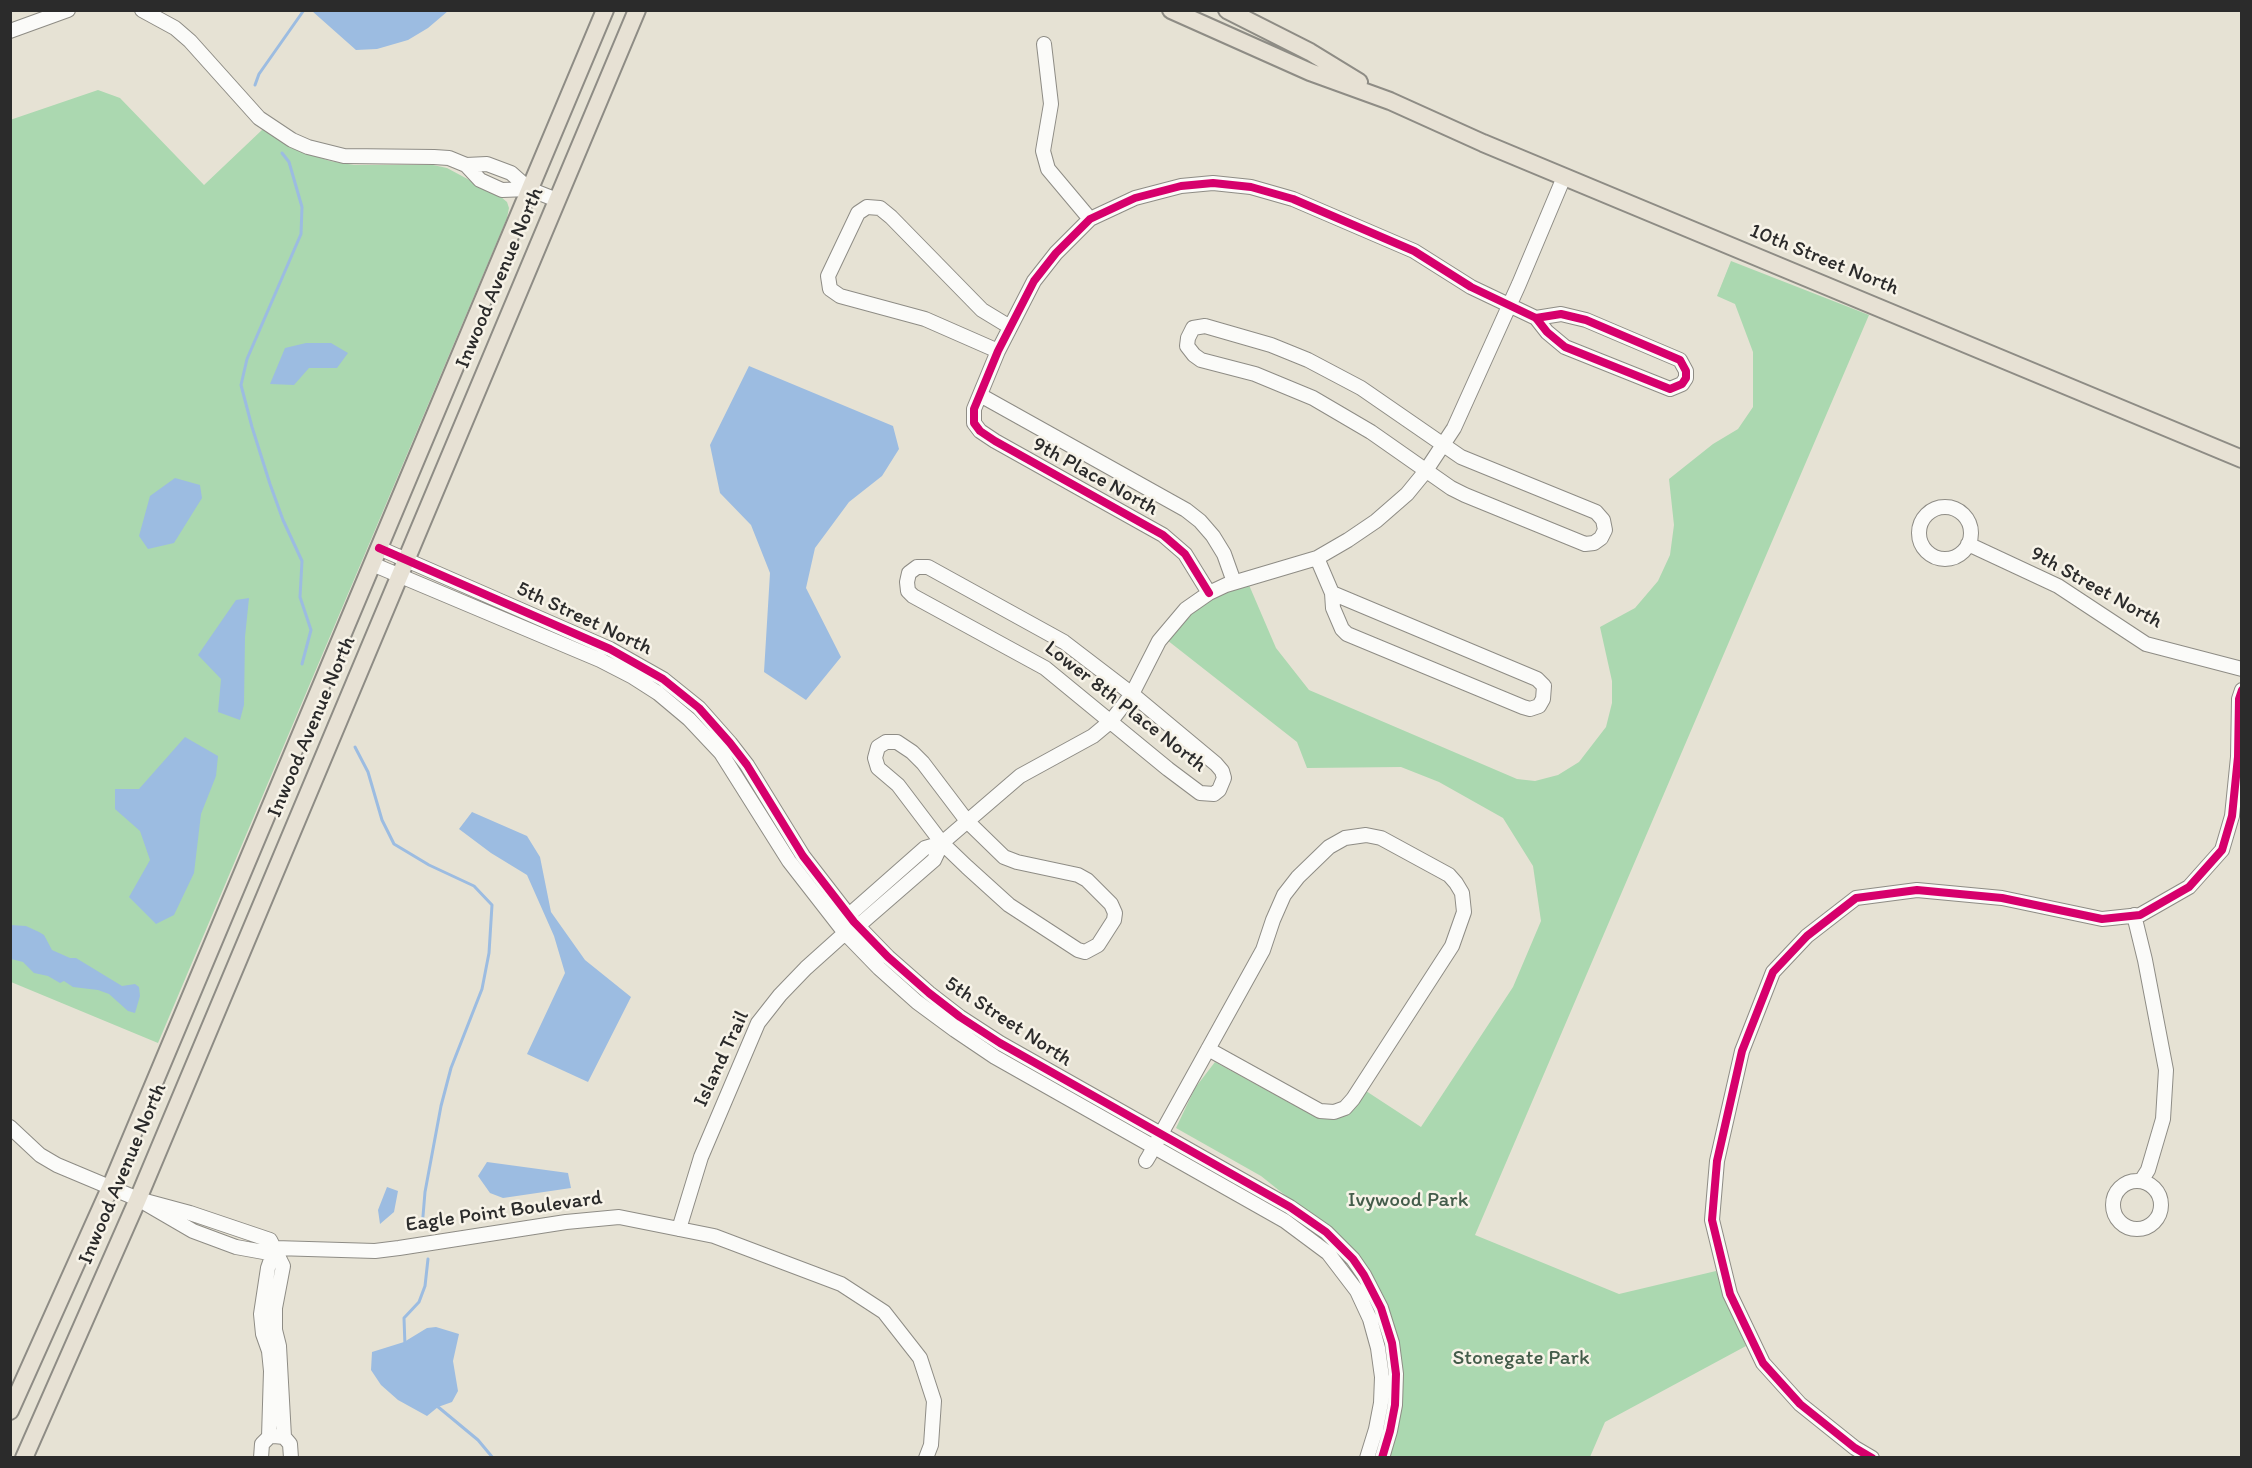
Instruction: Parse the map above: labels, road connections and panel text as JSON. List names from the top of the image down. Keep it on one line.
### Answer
{"streets":{"main road":["10th Street North","Inwood Avenue North"],"street":["9th Place North","9th Street North","5th Street North","Lower 8th Place North","Island Trail","Eagle Point Boulevard"]},"crossings":[["Inwood Avenue North","5th Street North"],["Inwood Avenue North","Eagle Point Boulevard"],["5th Street North","Island Trail"],["Island Trail","Eagle Point Boulevard"]],"parks":["Ivywood Park","Stonegate Park"]}
